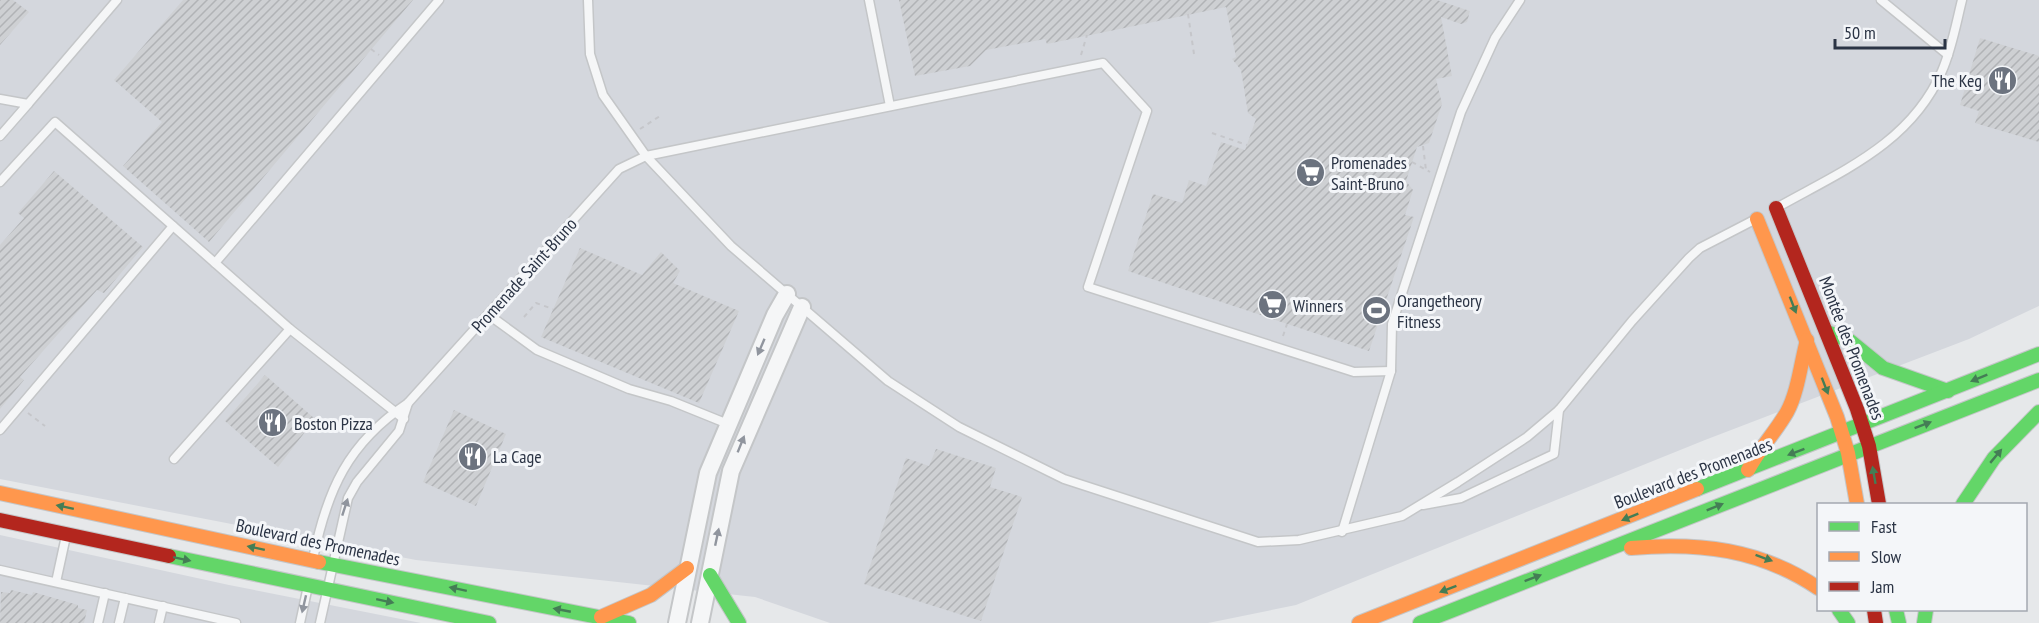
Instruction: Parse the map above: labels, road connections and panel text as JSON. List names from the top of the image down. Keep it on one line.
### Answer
{"streets":{"street":["Montée des Promenades","Boulevard des Promenades"],"lane":["Promenade Saint-Bruno"]},"crossings":[["Promenade Saint-Bruno","Boulevard des Promenades"],["Montée des Promenades","Boulevard des Promenades"]],"places":{"restaurant":["The Keg","Boston Pizza","La Cage"],"supermarket":["Promenades Saint-Bruno","Winners"],"sports":["Orangetheory Fitness"]},"legend":["Fast","Slow","Jam"],"scale_bar":"50 m"}
